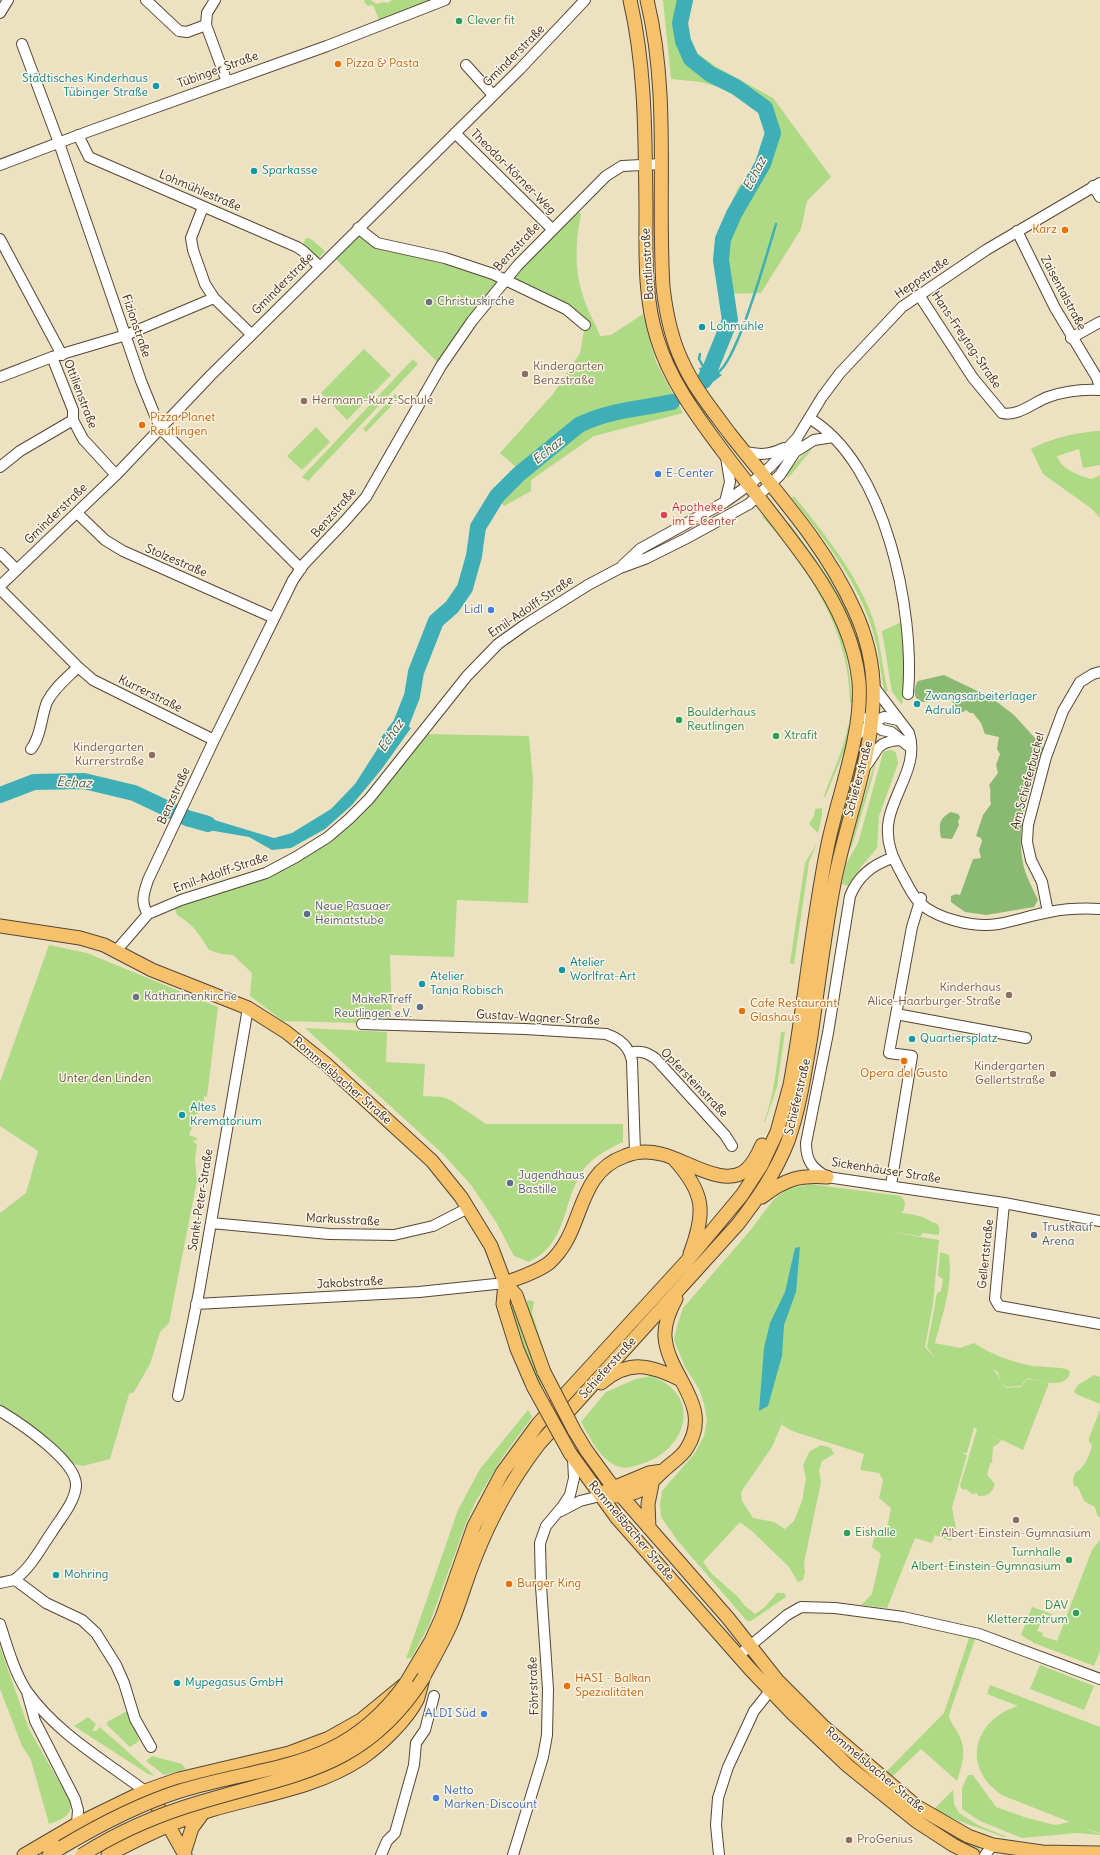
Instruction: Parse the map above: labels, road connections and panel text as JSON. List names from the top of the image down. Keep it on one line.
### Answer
{"streets":{"main road":["Bantlinstraße","Schieferstraße","Rommelsbacher Straße"],"street":["Gminderstraße","Tübinger Straße","Theodor-Körner-Weg","Lohmühlestraße","Benzstraße","Heppstraße","Zaisentalstraße","Fizionstraße","Hans-Freytag-Straße","Ottilienstraße","Stolzestraße","Emil-Adolff-Straße","Kurrerstraße","Am Schieferbuckel","Gustav-Wagner-Straße","Opfersteinstraße","Sickenhäuser Straße","Sankt-Peter-Straße","Markusstraße","Gellertstraße","Jakobstraße","Föhrstraße"]},"crossings":[["Gminderstraße","Theodor-Körner-Weg"],["Gminderstraße","Lohmühlestraße"],["Gminderstraße","Fizionstraße"],["Gminderstraße","Ottilienstraße"],["Gminderstraße","Stolzestraße"],["Tübinger Straße","Lohmühlestraße"],["Tübinger Straße","Fizionstraße"],["Theodor-Körner-Weg","Benzstraße"],["Benzstraße","Bantlinstraße"],["Benzstraße","Fizionstraße"],["Benzstraße","Stolzestraße"],["Benzstraße","Emil-Adolff-Straße"],["Benzstraße","Kurrerstraße"],["Bantlinstraße","Heppstraße"],["Bantlinstraße","Emil-Adolff-Straße"],["Bantlinstraße","Schieferstraße"],["Heppstraße","Zaisentalstraße"],["Heppstraße","Hans-Freytag-Straße"],["Heppstraße","Emil-Adolff-Straße"],["Heppstraße","Schieferstraße"],["Zaisentalstraße","Hans-Freytag-Straße"],["Emil-Adolff-Straße","Schieferstraße"],["Emil-Adolff-Straße","Rommelsbacher Straße"],["Gustav-Wagner-Straße","Opfersteinstraße"],["Rommelsbacher Straße","Sankt-Peter-Straße"],["Rommelsbacher Straße","Markusstraße"],["Rommelsbacher Straße","Jakobstraße"],["Rommelsbacher Straße","Föhrstraße"],["Sickenhäuser Straße","Gellertstraße"],["Sankt-Peter-Straße","Markusstraße"],["Sankt-Peter-Straße","Jakobstraße"]],"water":["Echaz"],"parks":["Unter den Linden"],"places":["Clever fit","Pizza & Pasta","Städtisches Kinderhaus Tübinger Straße","Sparkasse","Karz","Christuskirche","Lohmühle","Kindergarten Benzstraße","Hermann-Kurz-Schule","Pizza Planet Reutlingen","E-Center","Apotheke im E-Center","Lidl","Zwangsarbeiterlager Adrula","Boulderhaus Reutlingen","Xtrafit","Kindergarten Kurrerstraße","Neue Pasuaer Heimatstube","Atelier Worlfrat-Art","Atelier Tanja Robisch","Kinderhaus Alice-Haarburger-Straße","Katharinenkirche","MakeRTreff Reutlingen e.V.","Cafe Restaurant Glashaus","Quartiersplatz","Opera del Gusto","Kindergarten Gellertstraße","Altes Krematorium","Jugendhaus Bastille","Trustkauf Arena","Albert-Einstein-Gymnasium","Eishalle","Turnhalle Albert-Einstein-Gymnasium","Mohring","Burger King","DAV Kletterzentrum","Mypegasus GmbH","HASI - Balkan Spezialitäten","ALDI Süd","Netto Marken-Discount","ProGenius"]}
